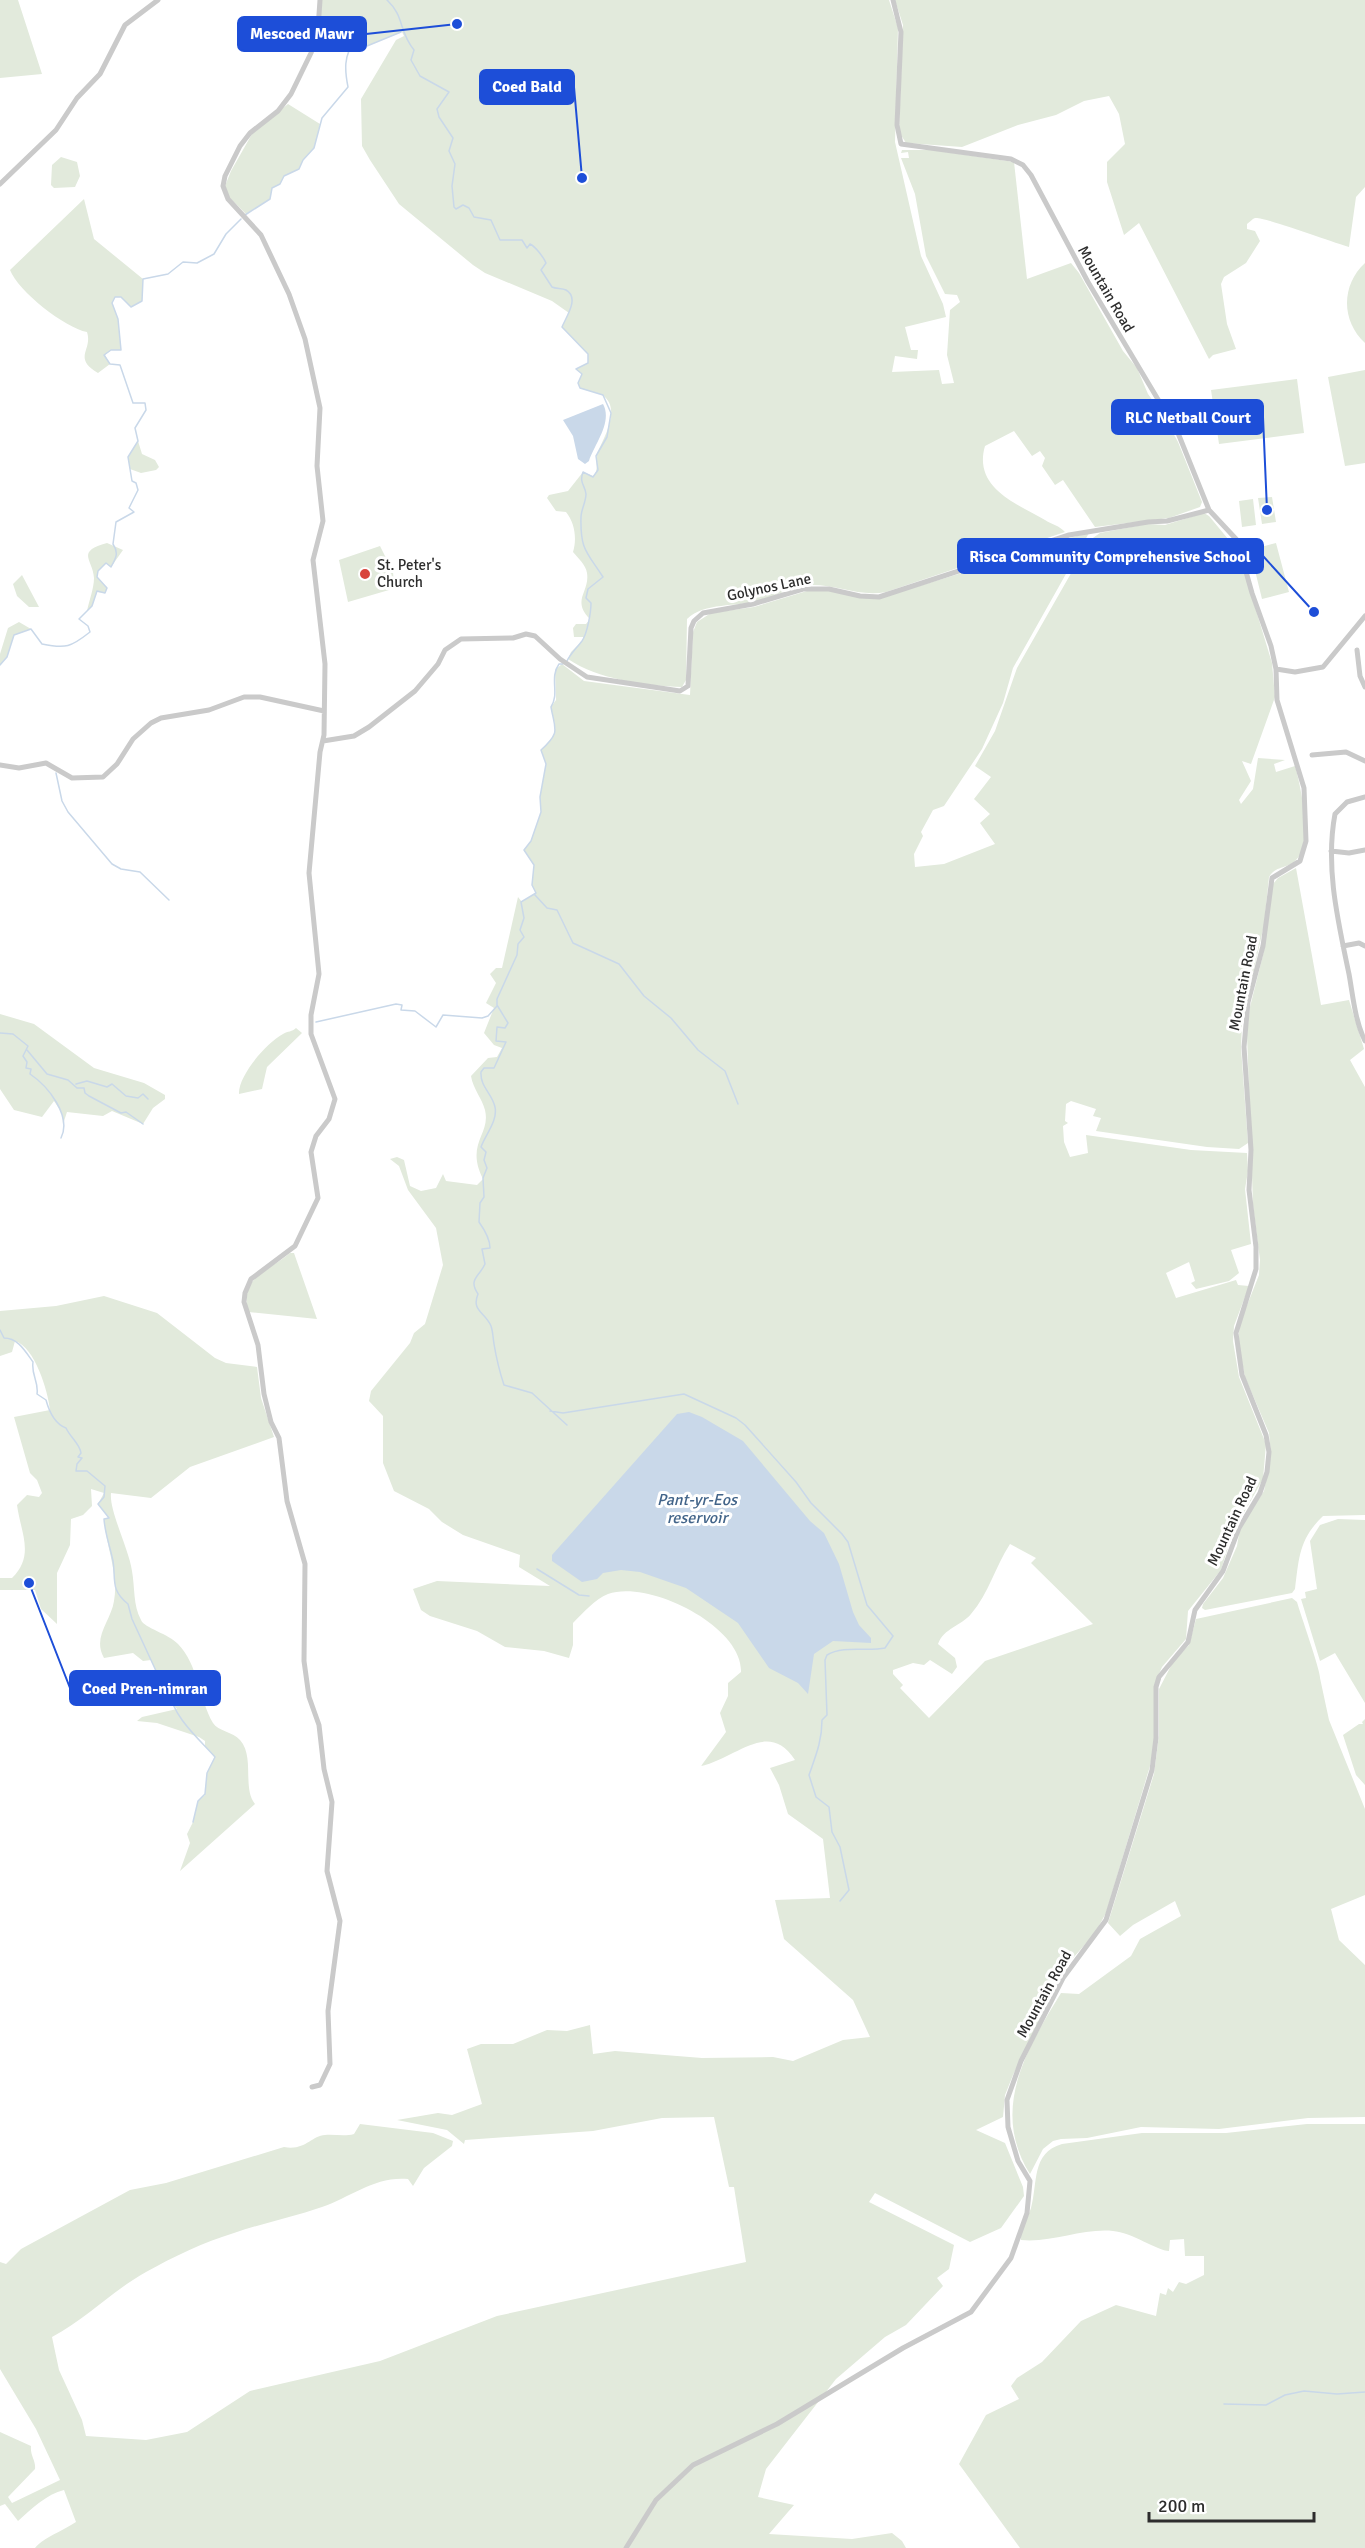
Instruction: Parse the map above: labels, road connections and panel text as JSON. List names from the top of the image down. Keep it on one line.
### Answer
{"streets":{"street":["Mountain Road","Golynos Lane"]},"crossings":[["Mountain Road","Golynos Lane"]],"water":["Pant-yr-Eos reservoir"],"places":["Mescoed Mawr","Coed Bald","RLC Netball Court","St. Peter's Church","Risca Community Comprehensive School","Coed Pren-nimran"],"scale_bar":"200 m"}
